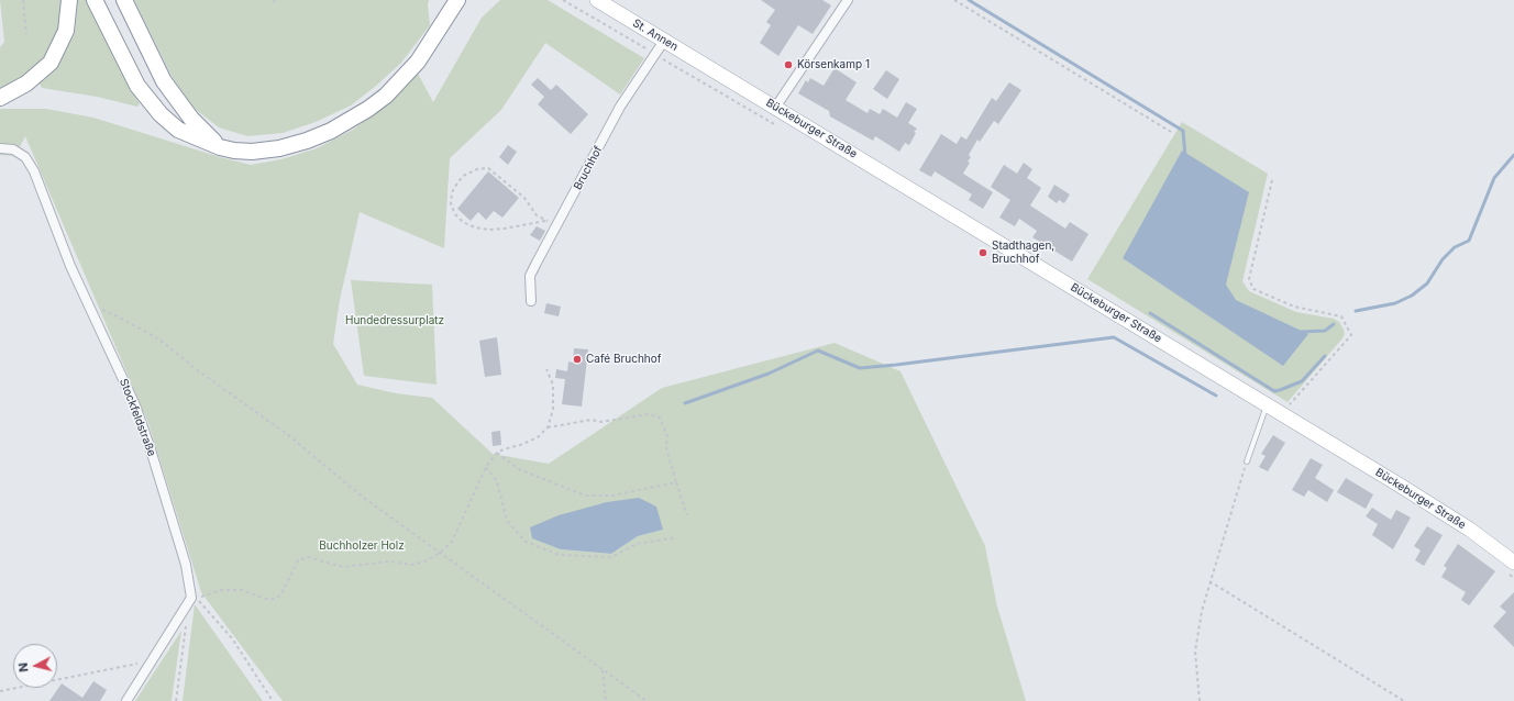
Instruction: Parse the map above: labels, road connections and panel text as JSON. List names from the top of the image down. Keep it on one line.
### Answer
{"streets":{"main road":["St. Annen","Bückeburger Straße"],"street":["Bruchhof","Stockfeldstraße"]},"crossings":[["St. Annen","Bückeburger Straße"],["St. Annen","Bruchhof"]],"parks":["Hundedressurplatz","Buchholzer Holz"],"places":["Körsenkamp 1","Stadthagen, Bruchhof","Café Bruchhof"],"north":"left"}
